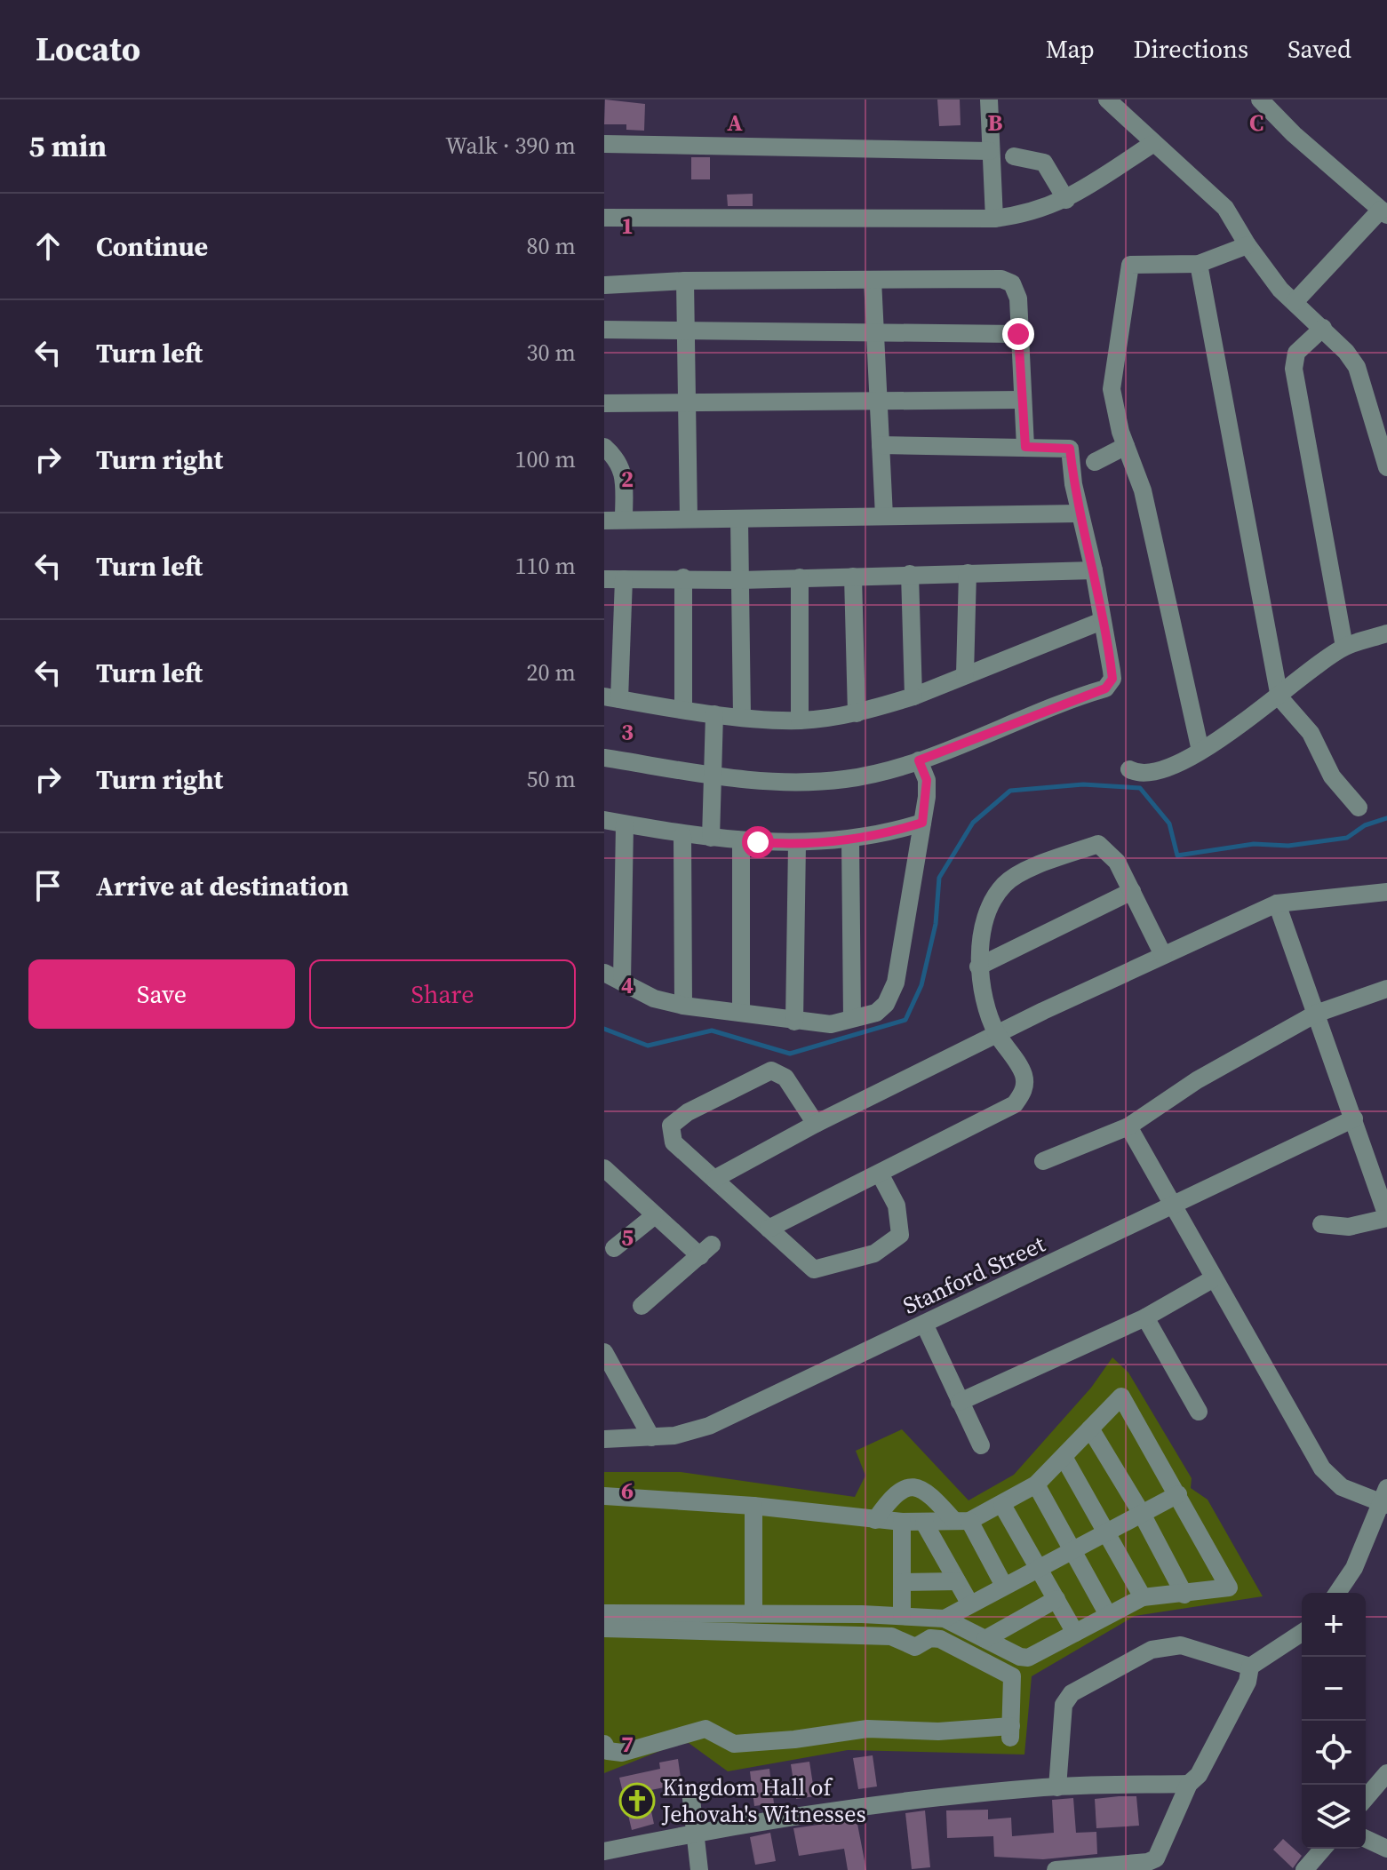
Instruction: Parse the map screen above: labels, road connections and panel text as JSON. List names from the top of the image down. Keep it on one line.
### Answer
{"streets":{"street":["Stanford Street"]},"places":{"church":["Kingdom Hall of Jehovah's Witnesses"]},"page":{"header":"Locato","nav":["Map","Directions","Saved"],"heading":["5 min","Walk · 390 m"],"list":[["Continue","80 m"],["Turn left","30 m"],["Turn right","100 m"],["Turn left","110 m"],["Turn left","20 m"],["Turn right","50 m"],"Arrive at destination"],"buttons":["Save","Share"],"map_buttons":["+","−"]},"grid":{"columns":["A","B","C"],"rows":["1","2","3","4","5","6","7"]}}
